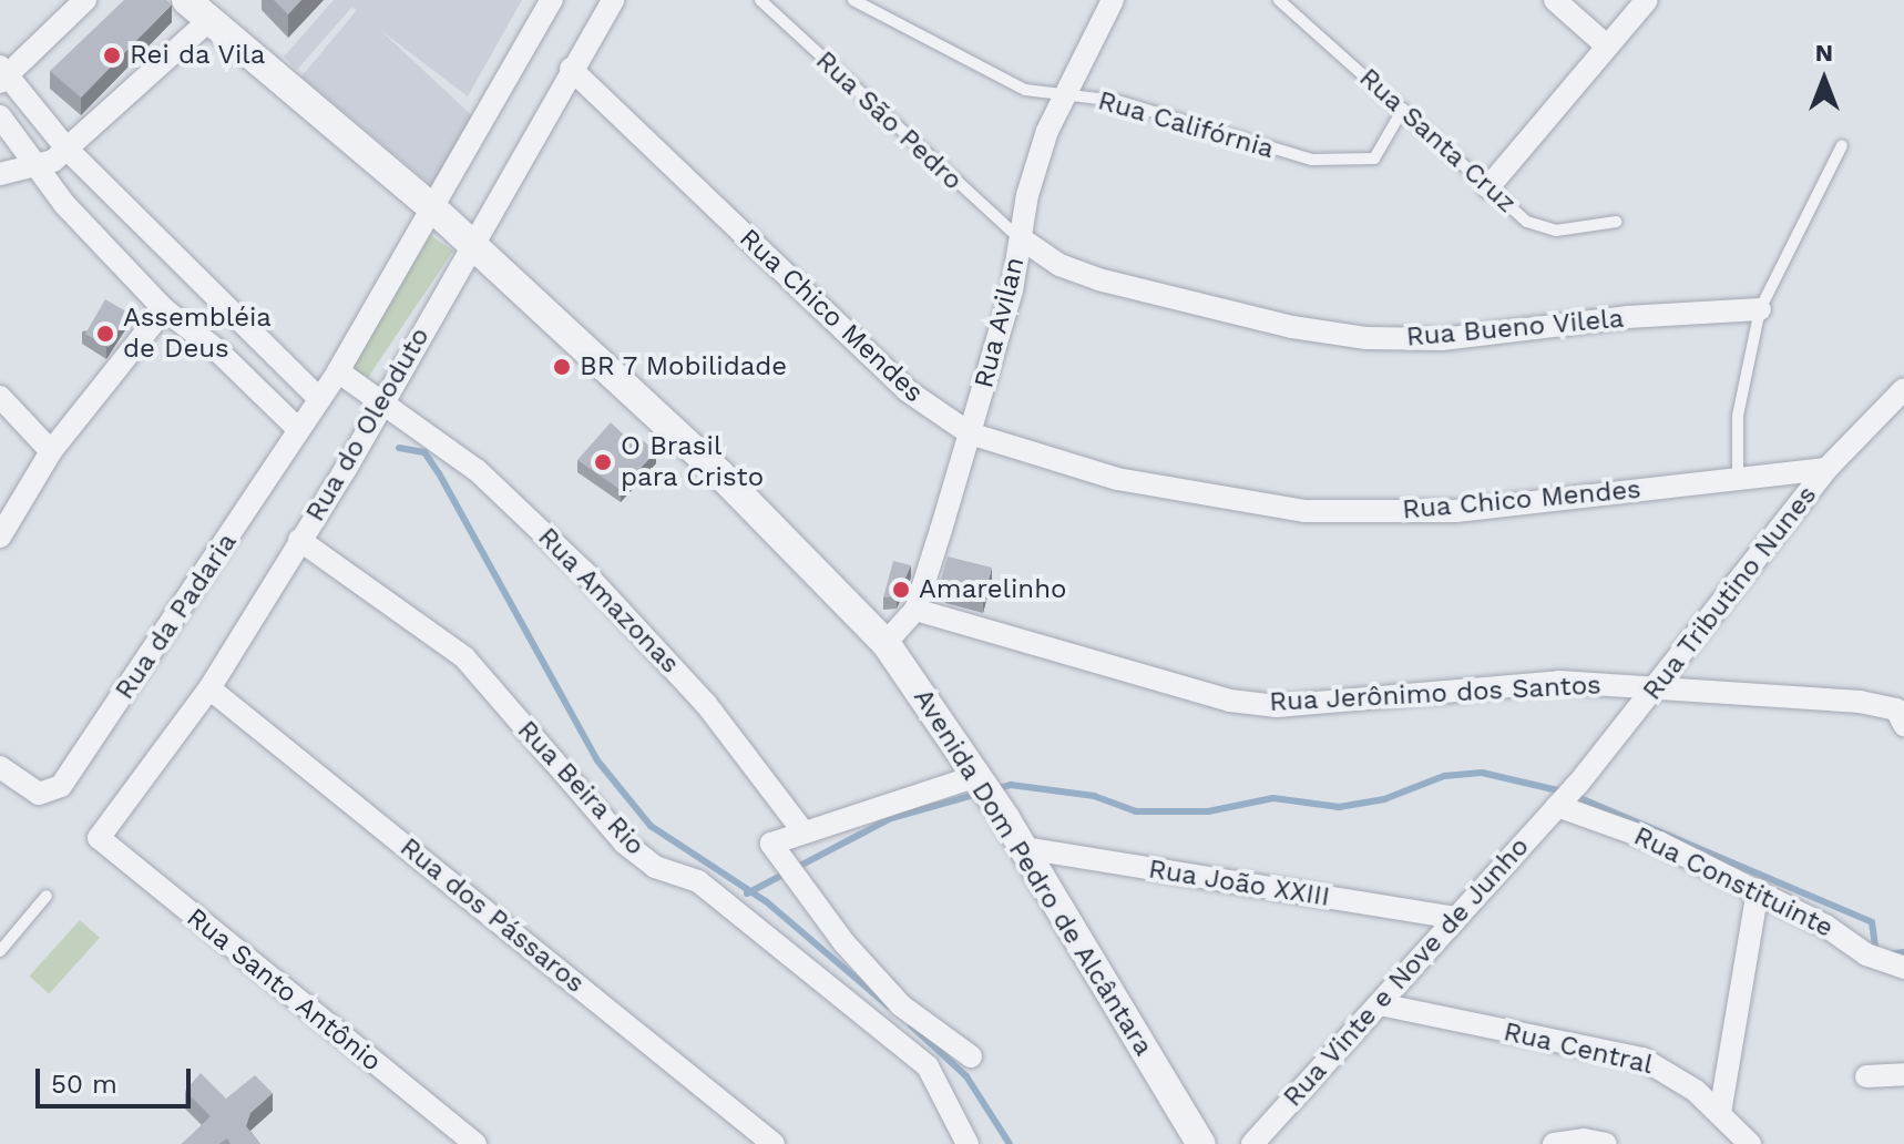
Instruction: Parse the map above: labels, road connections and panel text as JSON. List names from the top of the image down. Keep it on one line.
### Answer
{"streets":{"street":["Rua Chico Mendes","Rua Avilan","Rua Bueno Vilela","Rua do Oleoduto","Rua Tributino Nunes","Rua Amazonas","Rua da Padaria","Rua Jerônimo dos Santos","Rua Beira Rio","Avenida Dom Pedro de Alcântara","Rua Constituinte","Rua João XXIII","Rua dos Pássaros","Rua Vinte e Nove de Junho","Rua Santo Antônio","Rua Central"],"lane":["Rua São Pedro","Rua Califórnia","Rua Santa Cruz"]},"crossings":[["Rua São Pedro","Rua Avilan"],["Rua São Pedro","Rua Bueno Vilela"],["Rua Califórnia","Rua Santa Cruz"],["Rua Califórnia","Rua Avilan"],["Rua Chico Mendes","Rua Avilan"],["Rua Chico Mendes","Rua do Oleoduto"],["Rua Chico Mendes","Rua Tributino Nunes"],["Rua Avilan","Rua Bueno Vilela"],["Rua Avilan","Rua Jerônimo dos Santos"],["Rua Avilan","Avenida Dom Pedro de Alcântara"],["Rua do Oleoduto","Rua Amazonas"],["Rua do Oleoduto","Rua da Padaria"],["Rua do Oleoduto","Rua Beira Rio"],["Rua do Oleoduto","Avenida Dom Pedro de Alcântara"],["Rua do Oleoduto","Rua dos Pássaros"],["Rua do Oleoduto","Rua Santo Antônio"],["Rua Tributino Nunes","Rua Jerônimo dos Santos"],["Rua Tributino Nunes","Rua Constituinte"],["Rua Tributino Nunes","Rua Vinte e Nove de Junho"],["Avenida Dom Pedro de Alcântara","Rua João XXIII"],["Rua Constituinte","Rua Vinte e Nove de Junho"],["Rua João XXIII","Rua Vinte e Nove de Junho"],["Rua Vinte e Nove de Junho","Rua Central"]],"places":["Rei da Vila","Assembléia de Deus","BR 7 Mobilidade","O Brasil para Cristo","Amarelinho"],"scale_bar":"50 m","north":"top"}
